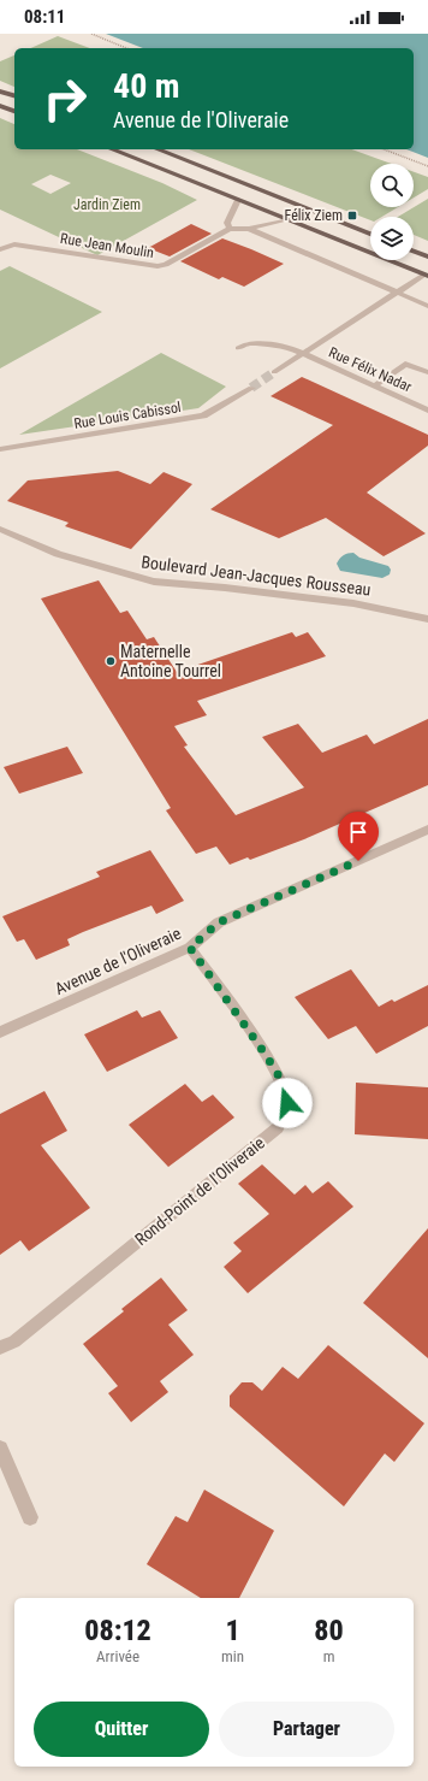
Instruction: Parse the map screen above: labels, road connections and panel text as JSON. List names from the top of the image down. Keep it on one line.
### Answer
{"streets":{"street":["Rue Jean Moulin","Rue Félix Nadar","Rue Louis Cabissol","Boulevard Jean-Jacques Rousseau","Avenue de l'Oliveraie","Rond-Point de l'Oliveraie"]},"crossings":[["Avenue de l'Oliveraie","Rond-Point de l'Oliveraie"]],"parks":["Jardin Ziem"],"places":{"transit":["Félix Ziem"],"other":["Maternelle Antoine Tourrel"]},"page":{"status":"08:11","turn":["40 m","Avenue de l'Oliveraie"],"eta":["08:12","Arrivée","1","min","80","m"],"buttons":["Quitter","Partager"]}}
